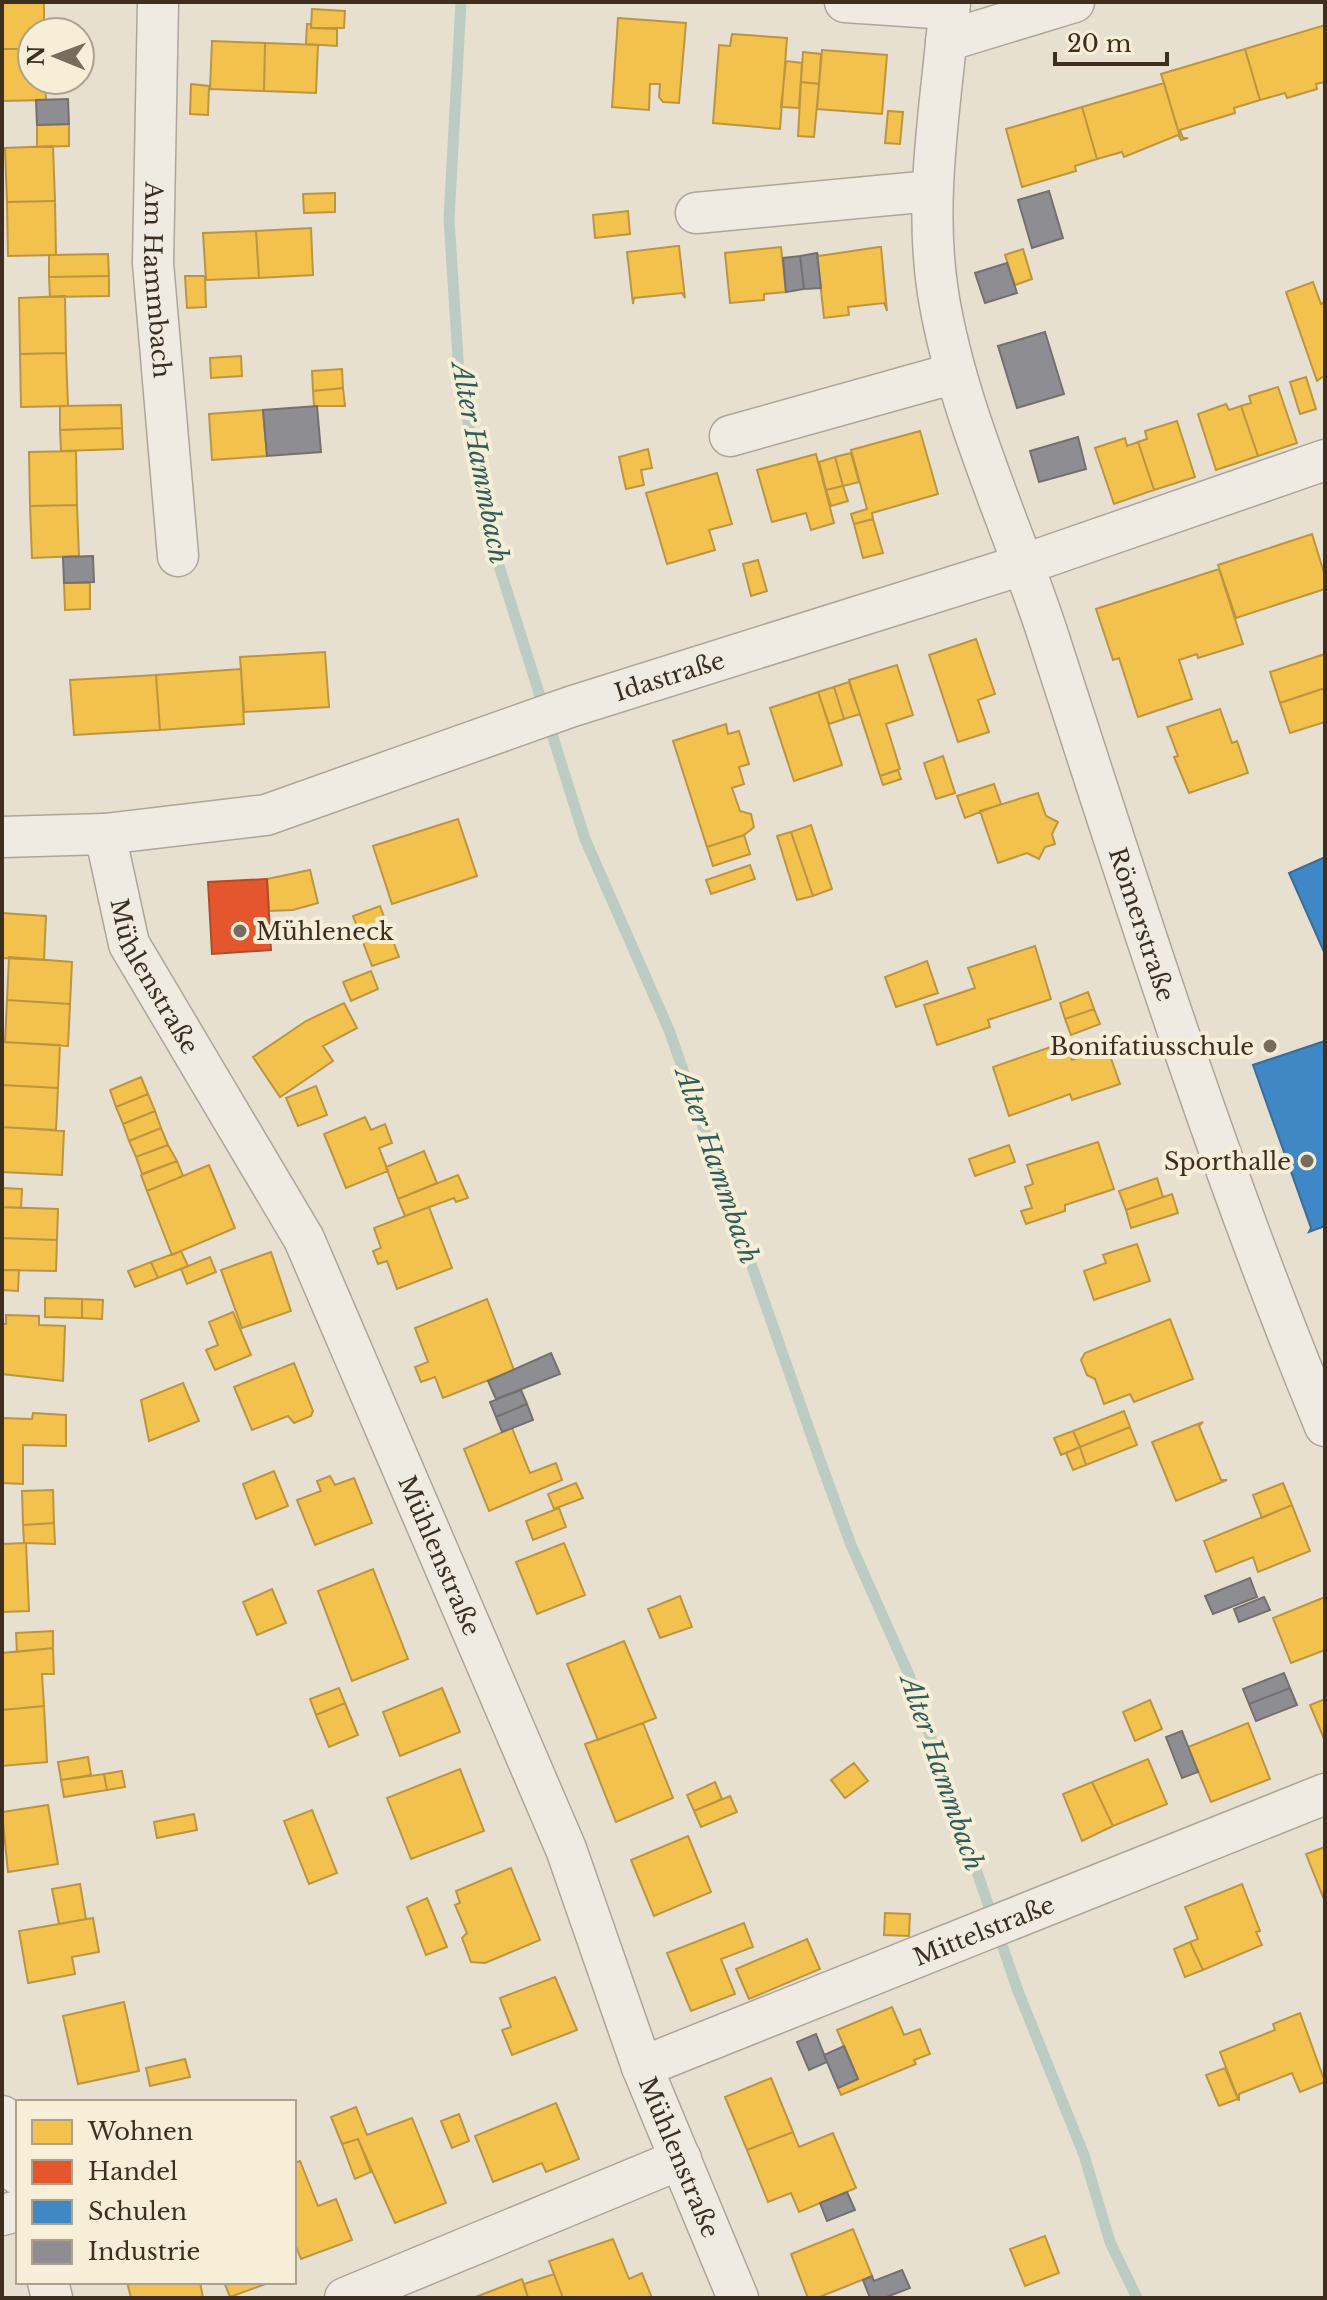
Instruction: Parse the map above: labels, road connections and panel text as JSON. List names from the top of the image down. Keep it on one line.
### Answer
{"streets":{"street":["Am Hammbach","Idastraße","Römerstraße","Mühlenstraße","Mittelstraße"]},"crossings":[["Idastraße","Römerstraße"],["Idastraße","Mühlenstraße"],["Mühlenstraße","Mittelstraße"]],"water":["Alter Hammbach"],"places":["Mühleneck","Bonifatiusschule","Sporthalle"],"legend":["Wohnen","Handel","Schulen","Industrie"],"scale_bar":"20 m","north":"left"}
